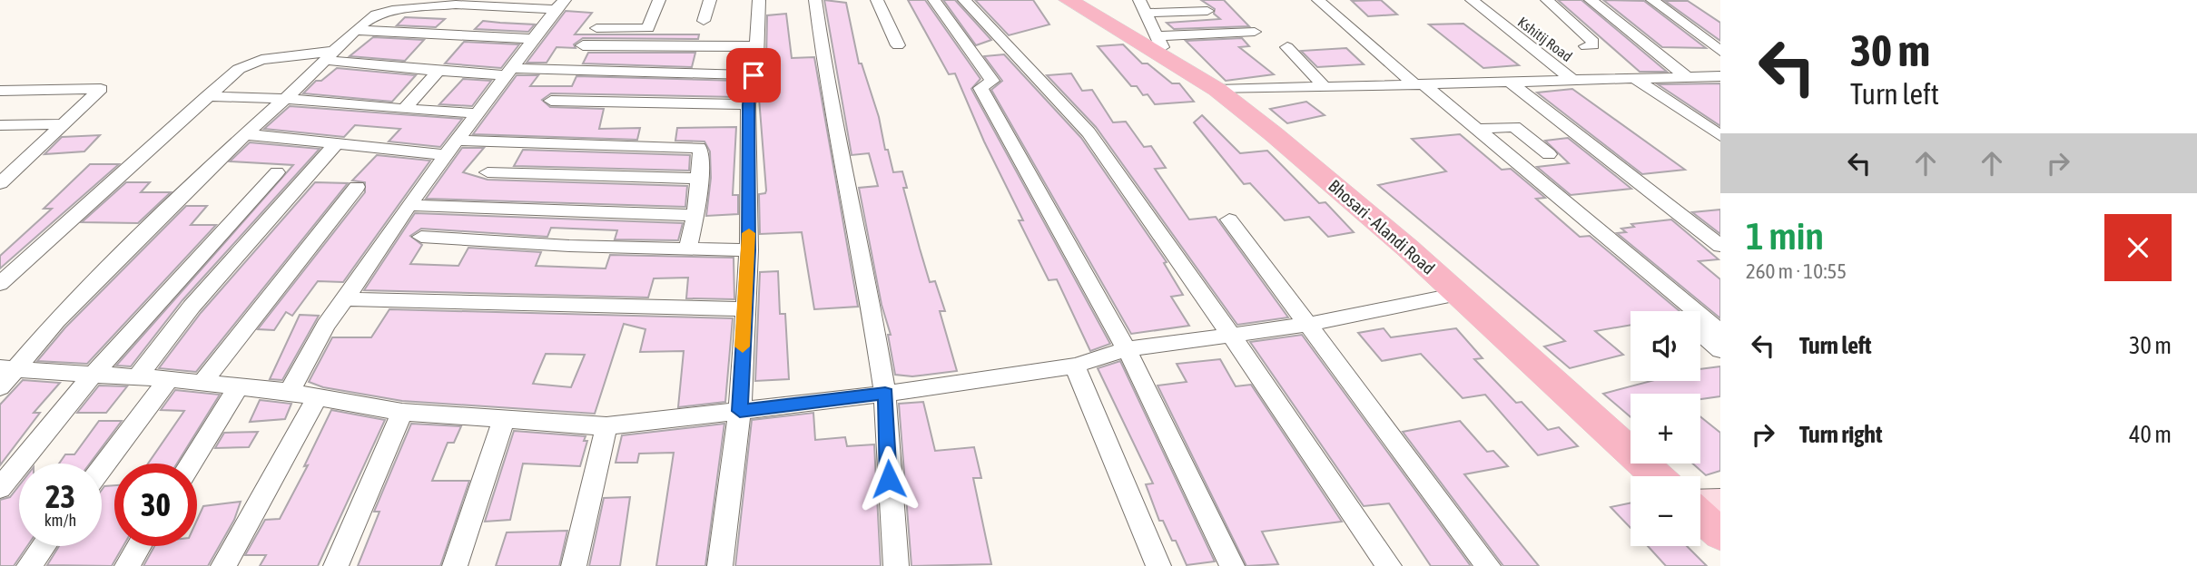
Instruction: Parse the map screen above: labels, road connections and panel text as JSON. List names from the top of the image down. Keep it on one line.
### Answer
{"streets":{"main road":["Bhosari - Alandi Road"],"street":["Kshitij Road"]},"page":{"turn":["30 m","Turn left"],"heading":["1 min","260 m · 10:55"],"list":[{"name":"Turn left","value":"30 m"},{"name":"Turn right","value":"40 m"}],"map_buttons":["+","−"],"speed":"23 km/h","limit":"30"}}
